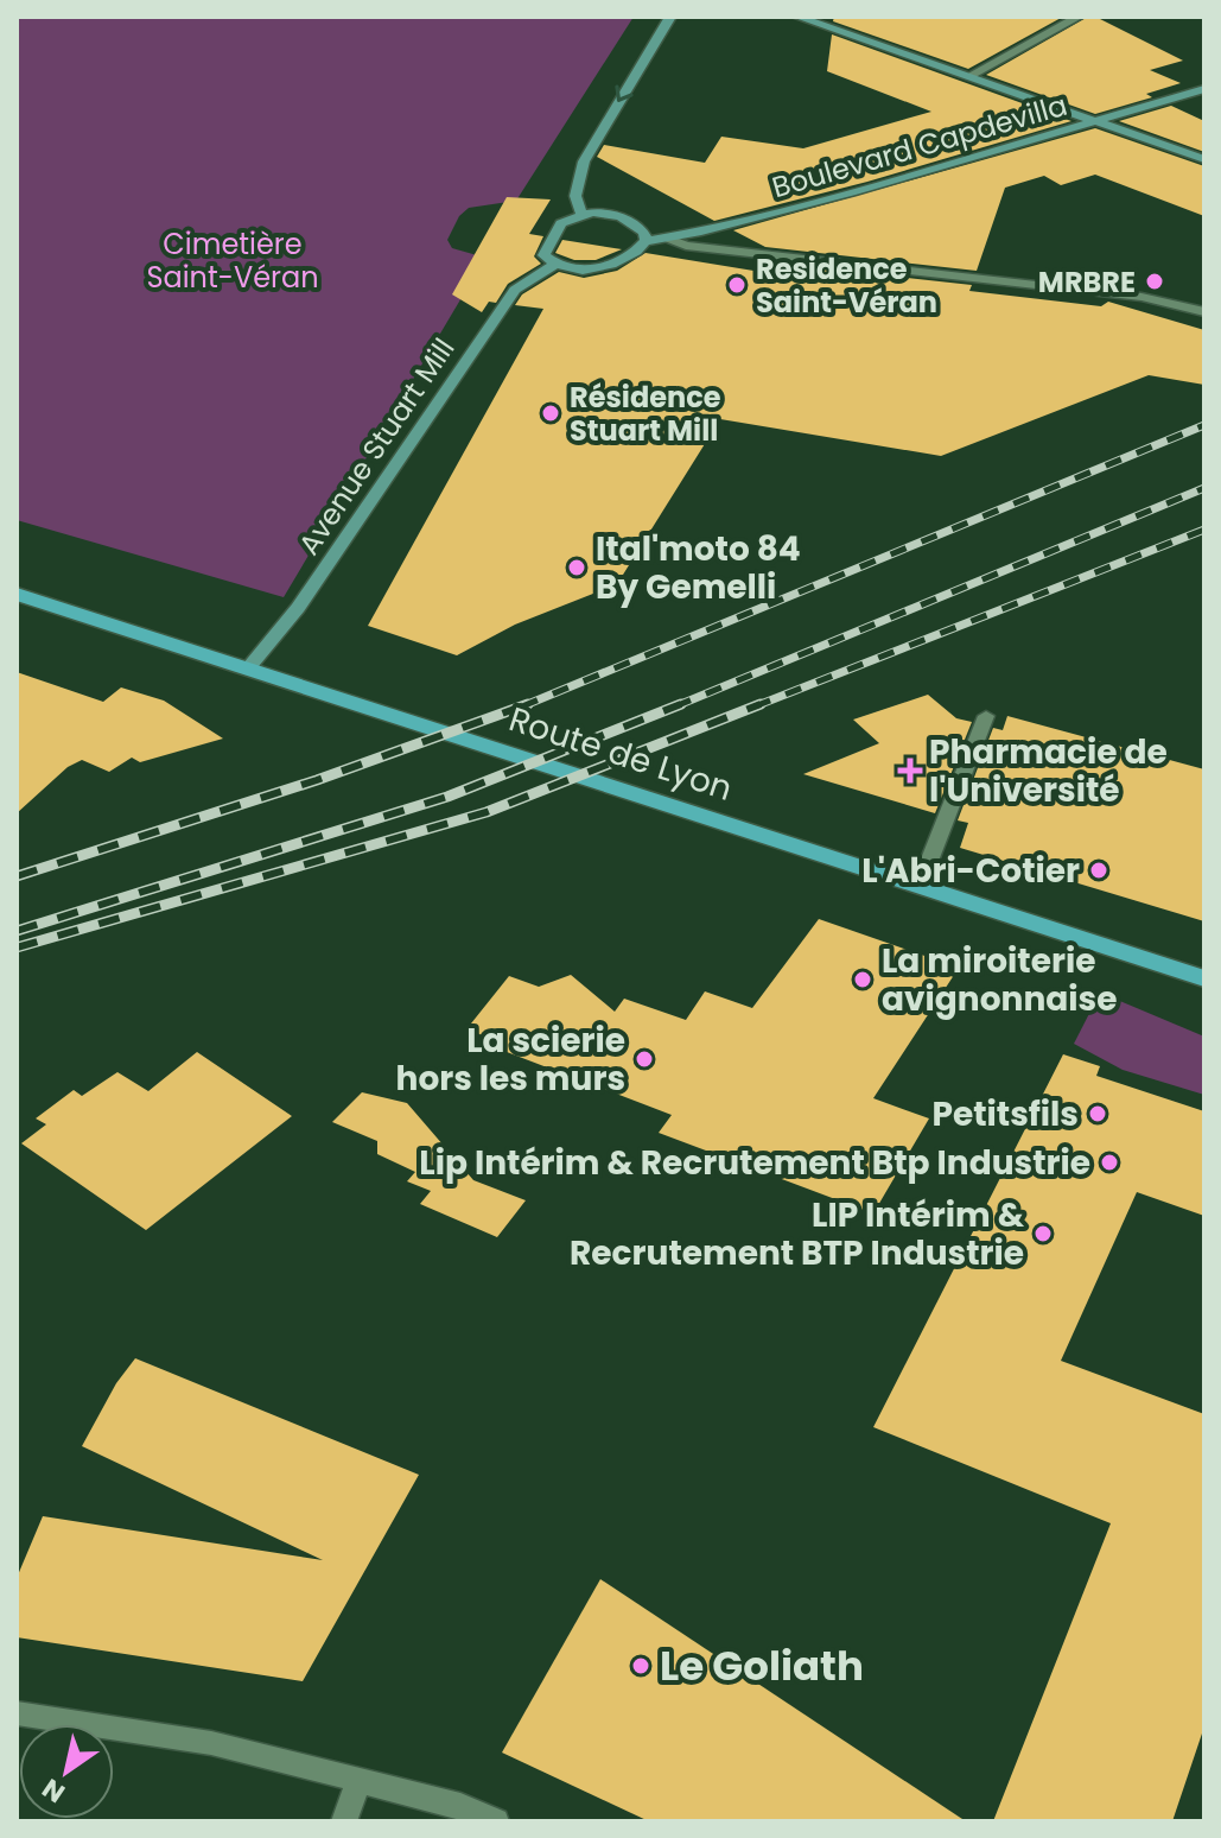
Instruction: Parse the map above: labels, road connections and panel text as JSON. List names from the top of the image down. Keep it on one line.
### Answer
{"streets":{"main road":["Route de Lyon"],"street":["Boulevard Capdevilla","Avenue Stuart Mill"]},"crossings":[["Avenue Stuart Mill","Route de Lyon"]],"parks":["Cimetière Saint-Véran"],"places":{"other":["MRBRE","Residence Saint-Véran","Résidence Stuart Mill","Ital'moto 84 By Gemelli","L'Abri-Cotier","La miroiterie avignonnaise","La scierie hors les murs","Petitsfils","Lip Intérim & Recrutement Btp Industrie","LIP Intérim & Recrutement BTP Industrie","Le Goliath"],"health":["Pharmacie de l'Université"]},"north":"bottom left"}
